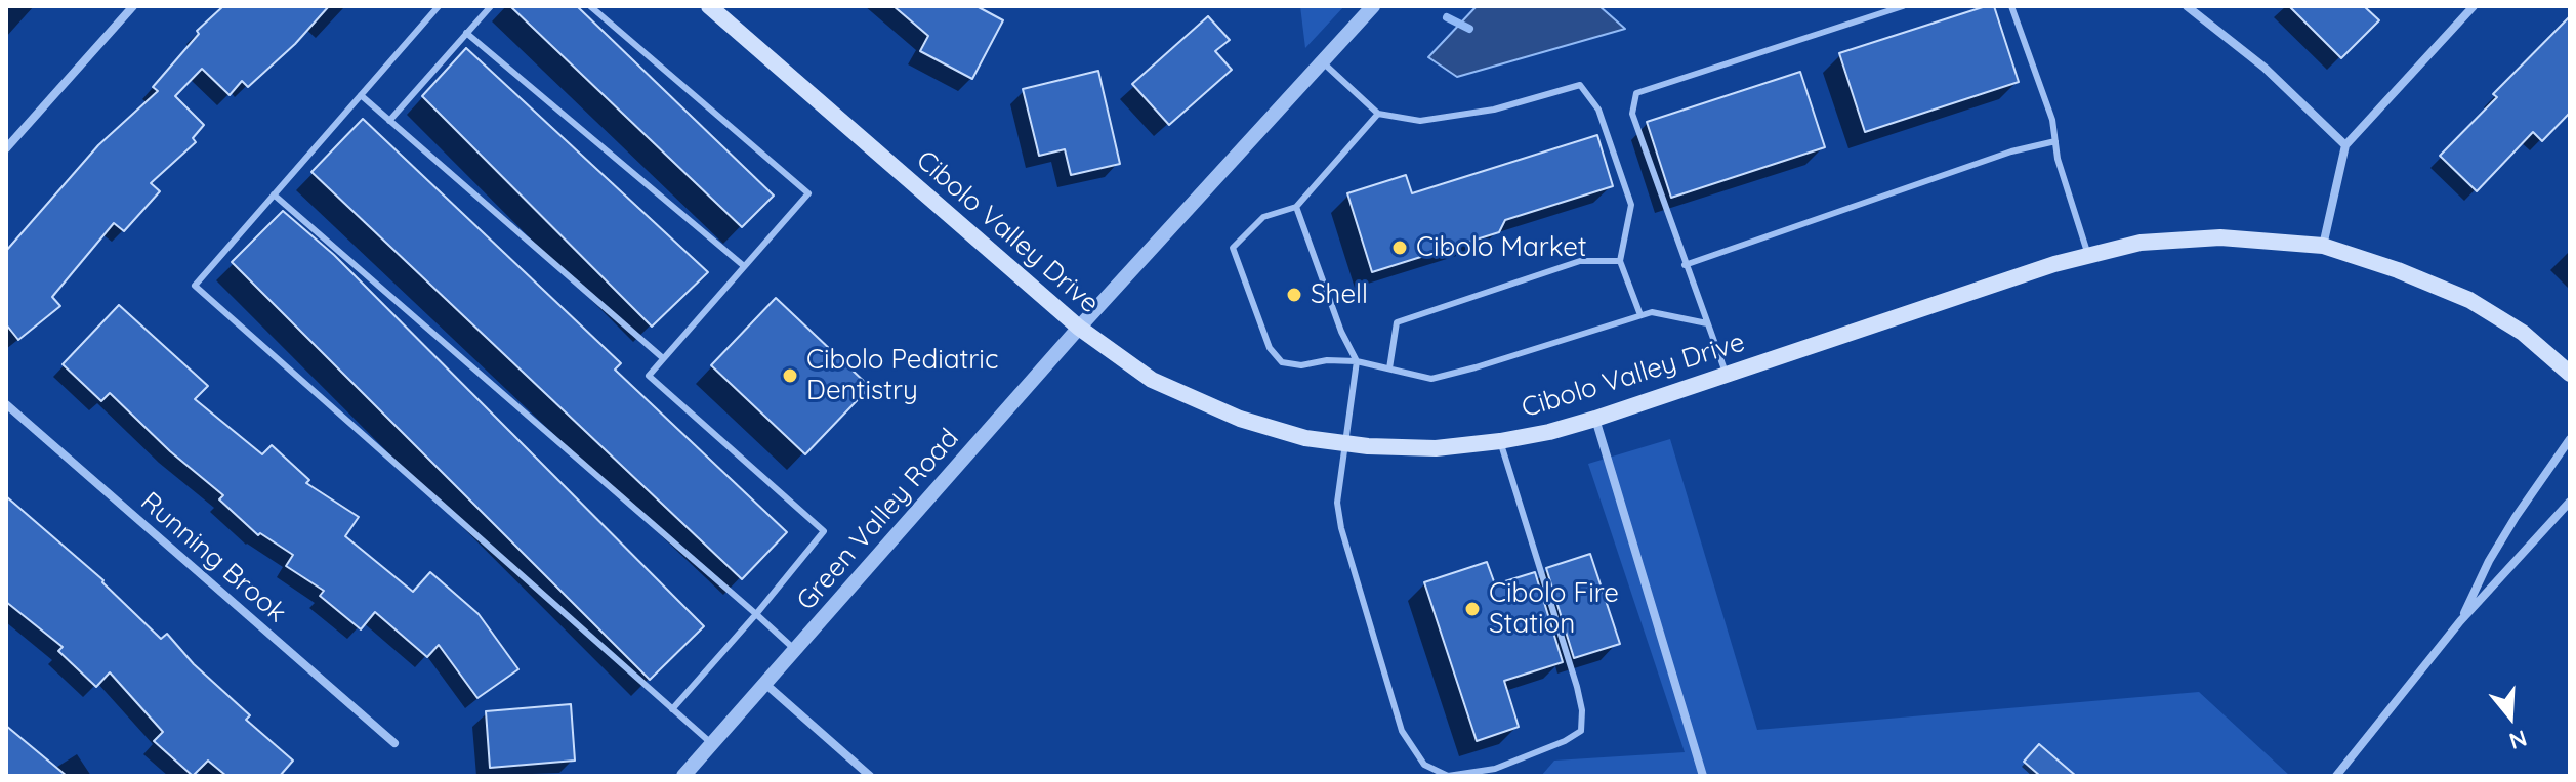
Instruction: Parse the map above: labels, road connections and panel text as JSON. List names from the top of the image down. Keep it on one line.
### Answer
{"streets":{"main road":["Cibolo Valley Drive"],"street":["Green Valley Road","Running Brook"]},"crossings":[["Cibolo Valley Drive","Green Valley Road"]],"places":["Cibolo Market","Shell","Cibolo Pediatric Dentistry","Cibolo Fire Station"],"north":"bottom"}
